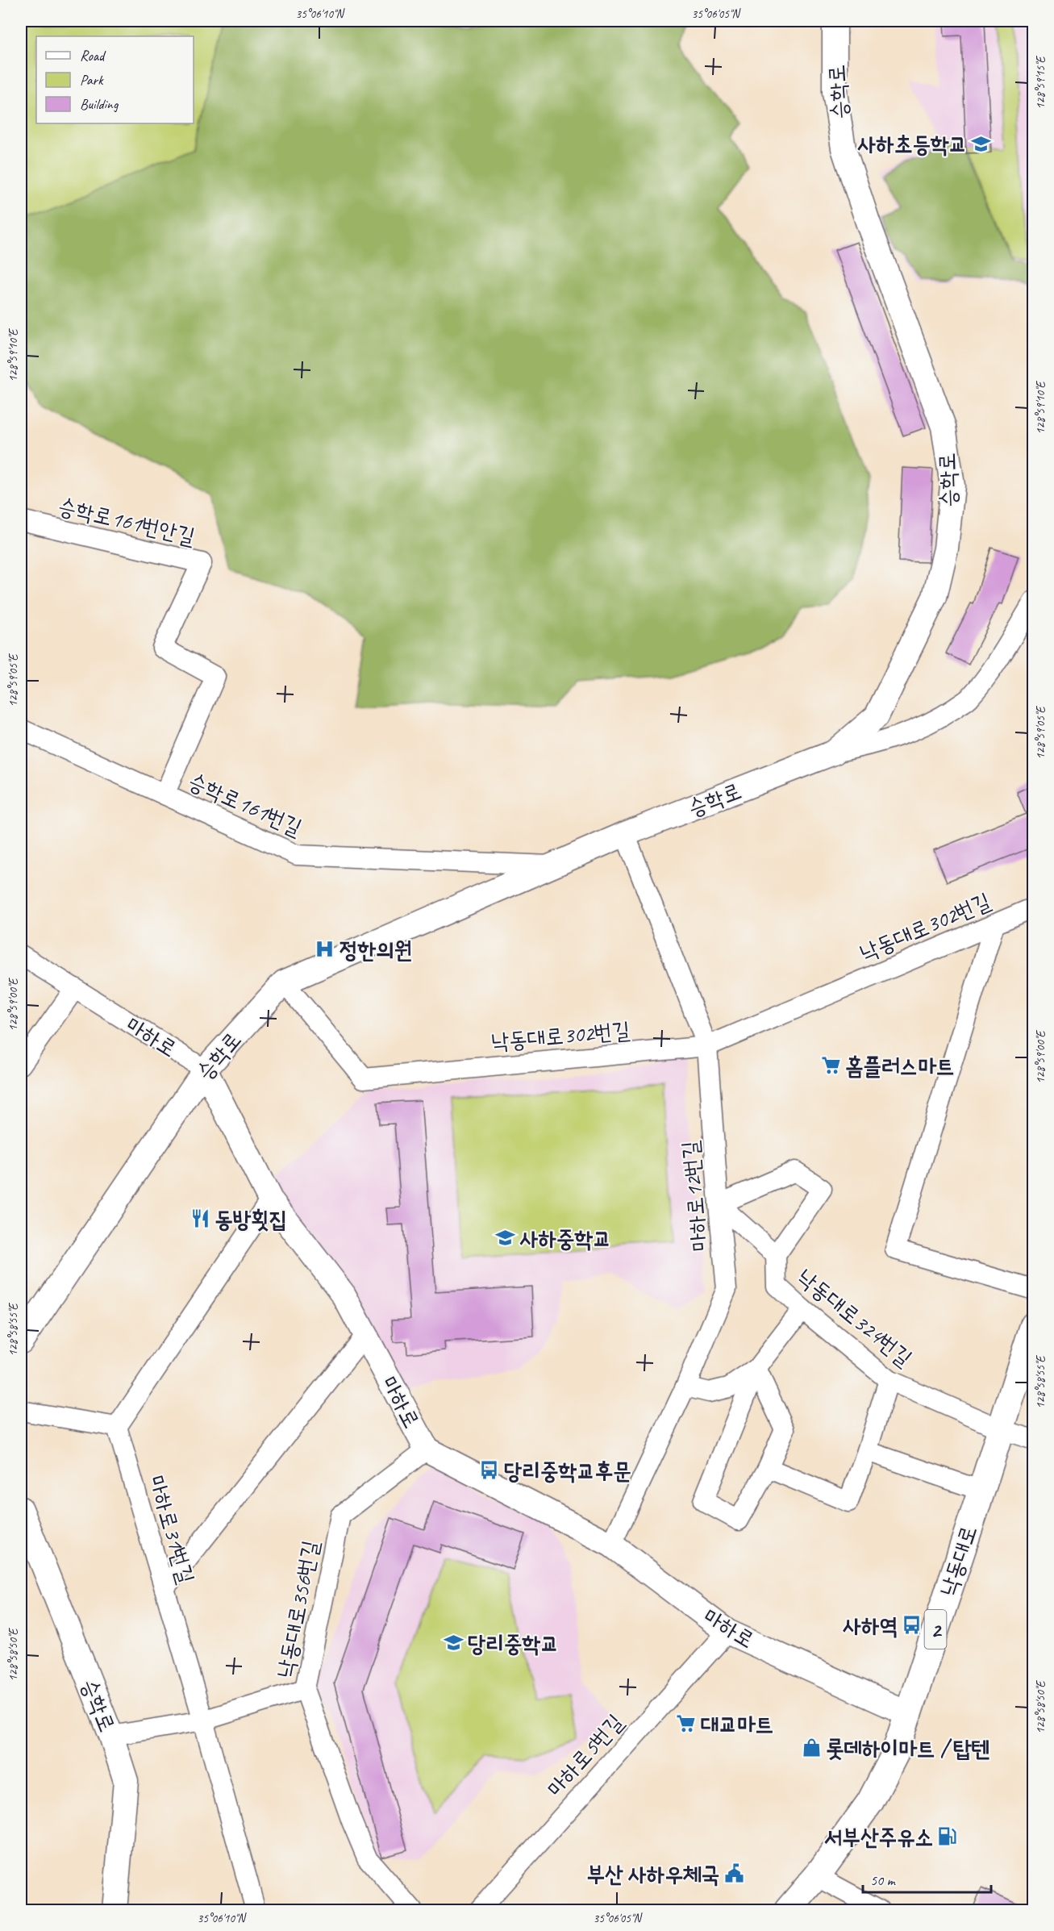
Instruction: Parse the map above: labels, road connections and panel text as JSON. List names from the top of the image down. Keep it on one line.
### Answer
{"streets":{"main road":["낙동대로","2"],"street":["승학로","승학로161번안길","승학로161번길","낙동대로302번길","마하로","마하로12번길","낙동대로324번길","마하로31번길","낙동대로356번길","마하로5번길"]},"crossings":[["승학로","승학로161번길"],["승학로","낙동대로302번길"],["승학로","마하로"],["승학로","마하로12번길"],["승학로161번안길","승학로161번길"],["낙동대로302번길","마하로12번길"],["마하로","마하로12번길"],["마하로","낙동대로"],["마하로","낙동대로356번길"],["마하로","마하로5번길"],["마하로12번길","낙동대로324번길"],["낙동대로324번길","낙동대로"]],"places":{"school or university":["사하초등학교","사하중학교","당리중학교"],"hospital":["정한의원"],"supermarket":["홈플러스마트","대교마트"],"restaurant":["동방횟집"],"bus stop":["당리중학교후문","사하역"],"shop":["롯데하이마트 / 탑텐"],"fuel station":["서부산주유소"],"public building":["부산 사하우체국"]},"legend":["Road","Park","Building"],"scale_bar":"50 m","coordinates":["35°06'10\"N","35°06'05\"N","128°59'15\"E","128°59'10\"E","128°59'05\"E","128°59'00\"E","128°58'55\"E","128°58'50\"E"]}
